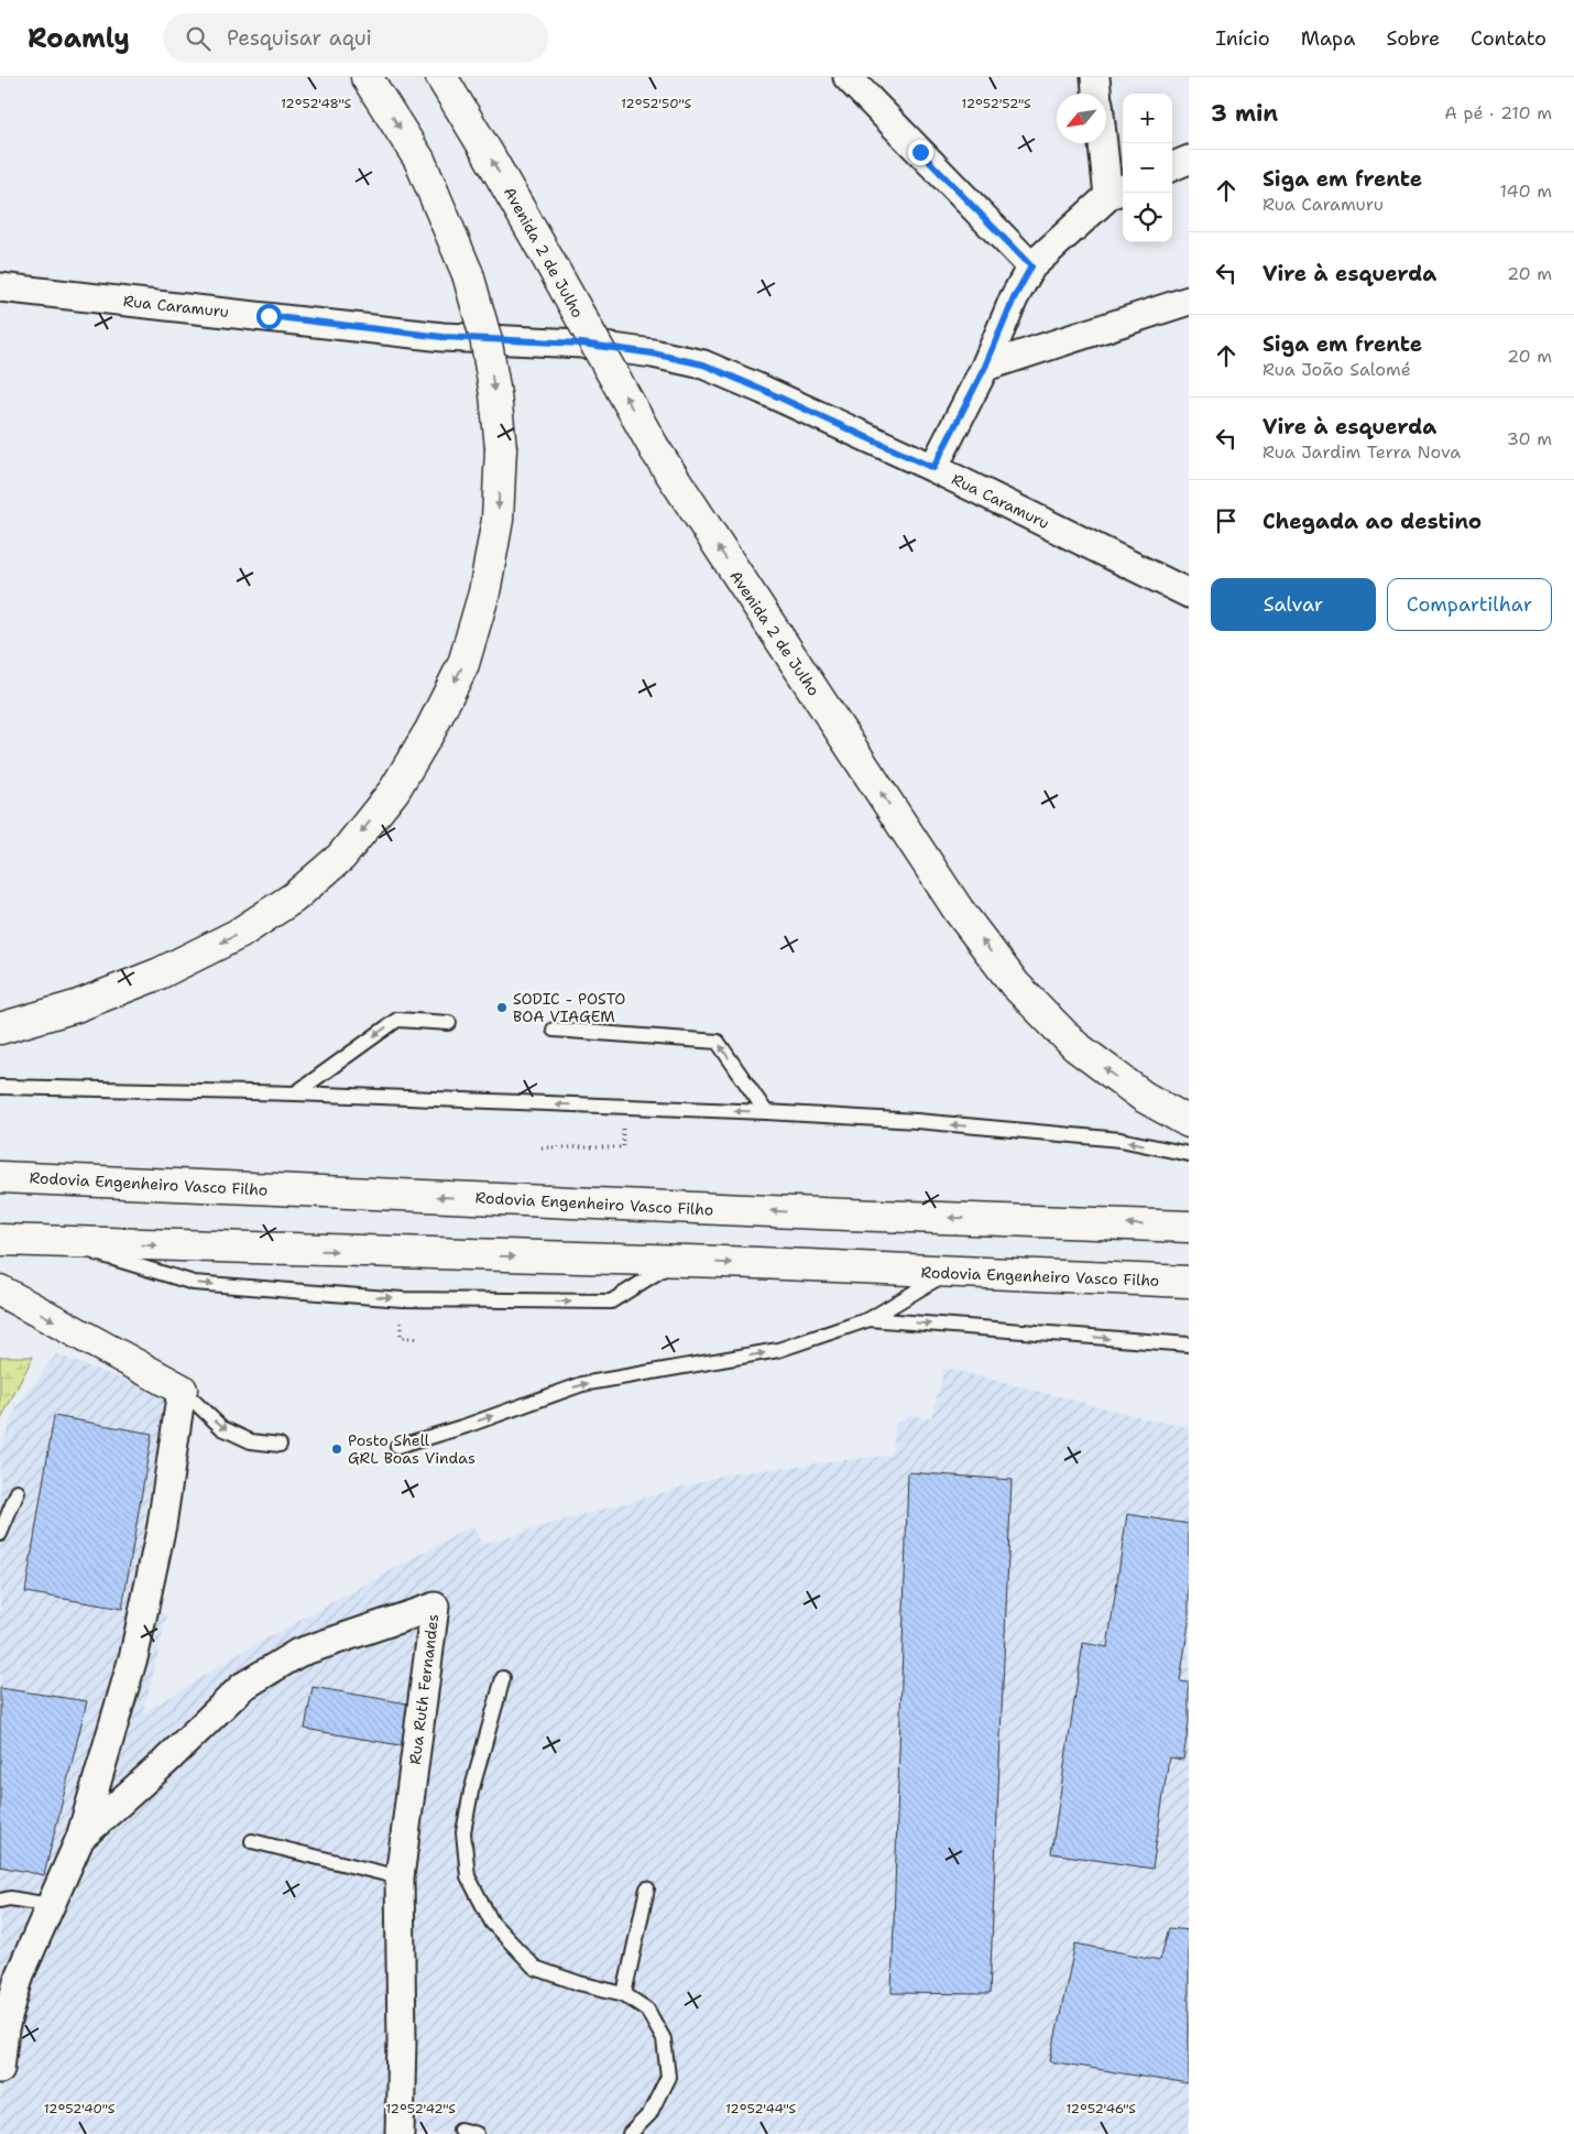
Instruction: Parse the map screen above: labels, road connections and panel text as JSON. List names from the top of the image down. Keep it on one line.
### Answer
{"streets":{"main road":["Avenida 2 de Julho","Rodovia Engenheiro Vasco Filho"],"street":["Rua Caramuru","Rua Ruth Fernandes"]},"one_way":["Avenida 2 de Julho"],"places":["SODIC - POSTO BOA VIAGEM","Posto Shell GRL Boas Vindas"],"north":"bottom left","page":{"header":"Roamly","search":"Pesquisar aqui","nav":["Início","Mapa","Sobre","Contato"],"heading":["3 min","A pé · 210 m"],"map_buttons":["+","−"],"list":[["Siga em frente","Rua Caramuru","140 m"],["Vire à esquerda","20 m"],["Siga em frente","Rua João Salomé","20 m"],["Vire à esquerda","Rua Jardim Terra Nova","30 m"],"Chegada ao destino"],"buttons":["Salvar","Compartilhar"]},"coordinates":["12°52'48\"S","12°52'50\"S","12°52'52\"S","12°52'40\"S","12°52'42\"S","12°52'44\"S","12°52'46\"S"]}
